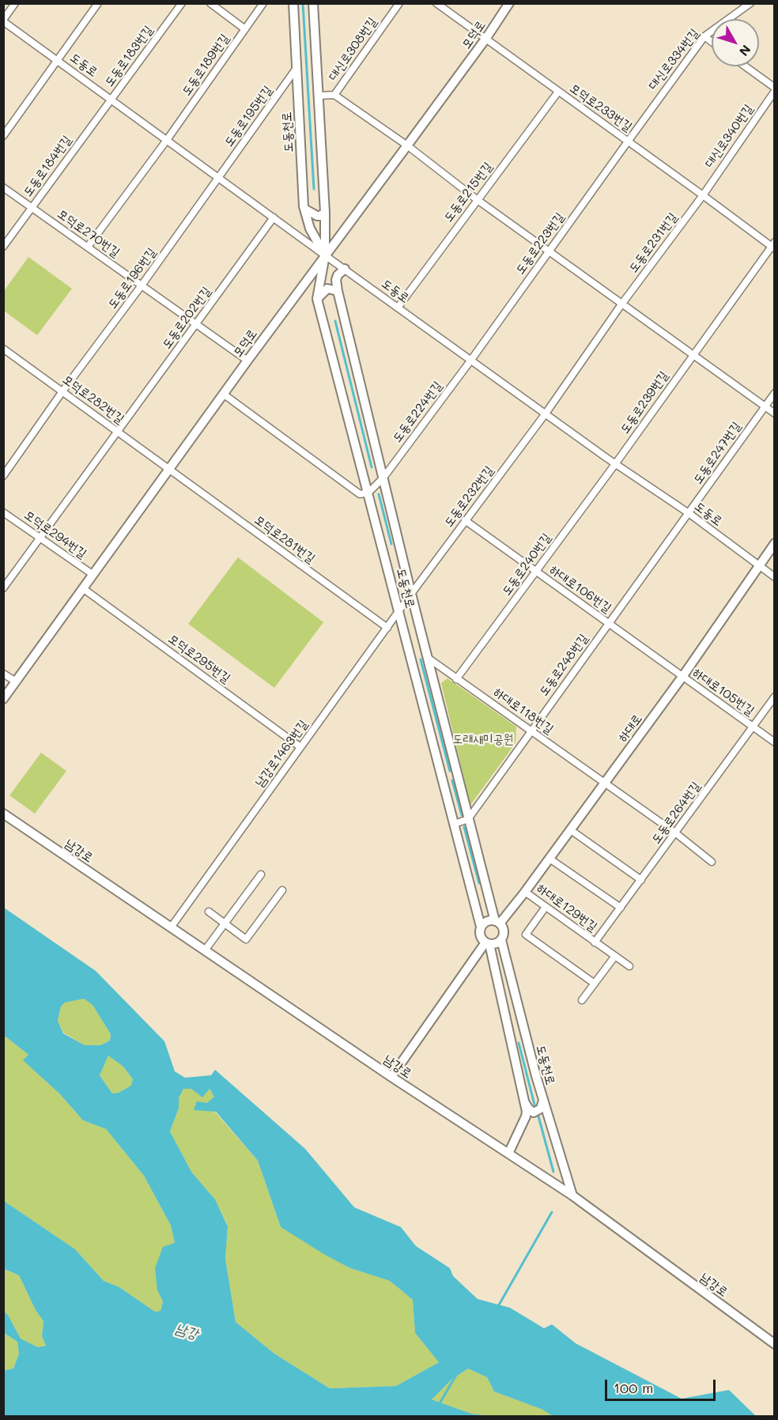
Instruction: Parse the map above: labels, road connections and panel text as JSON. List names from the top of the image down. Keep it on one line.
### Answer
{"streets":{"street":["모덕로","대신로308번길","도동로183번길","대신로334번길","도동로","도동로189번길","모덕로233번길","도동로195번길","도동천로","대신로340번길","도동로184번길","도동로215번길","모덕로270번길","도동로231번길","도동로223번길","도동로196번길","도동로202번길","모덕로282번길","도동로239번길","도동로224번길","도동로247번길","도동로232번길","모덕로294번길","모덕로281번길","도동로240번길","하대로106번길","모덕로295번길","도동로248번길","하대로105번길","하대로118번길","하대로","남강로1463번길","도동로264번길","남강로","하대로129번길"]},"crossings":[["모덕로","도동로"],["모덕로","모덕로233번길"],["모덕로","도동천로"],["모덕로","모덕로270번길"],["모덕로","모덕로282번길"],["모덕로","모덕로294번길"],["모덕로","모덕로281번길"],["모덕로","모덕로295번길"],["대신로308번길","도동천로"],["도동로183번길","도동로"],["도동로183번길","도동로184번길"],["대신로334번길","모덕로233번길"],["대신로334번길","도동로223번길"],["도동로","도동로189번길"],["도동로","도동로195번길"],["도동로","도동천로"],["도동로","도동로184번길"],["도동로","도동로215번길"],["도동로","도동로231번길"],["도동로","도동로223번길"],["도동로","도동로196번길"],["도동로","도동로202번길"],["도동로","도동로239번길"],["도동로","도동로224번길"],["도동로","도동로247번길"],["도동로","도동로232번길"],["도동로","도동로240번길"],["도동로","도동로248번길"],["도동로","하대로"],["도동로189번길","모덕로270번길"],["모덕로233번길","대신로340번길"],["모덕로233번길","도동로215번길"],["모덕로233번길","도동로231번길"],["모덕로233번길","도동로223번길"],["모덕로233번길","도동로239번길"],["도동로195번길","도동천로"],["도동로195번길","도동로196번길"],["도동천로","도동로224번길"],["도동천로","도동로232번길"],["도동천로","도동로248번길"],["도동천로","하대로118번길"],["도동천로","하대로"],["도동천로","남강로1463번길"],["도동천로","남강로"],["대신로340번길","도동로231번길"],["도동로184번길","모덕로270번길"],["모덕로270번길","도동로196번길"],["모덕로270번길","도동로202번길"],["도동로231번길","도동로232번길"],["도동로223번길","도동로224번길"],["도동로196번길","모덕로282번길"],["도동로202번길","모덕로282번길"],["도동로202번길","모덕로294번길"],["모덕로282번길","모덕로281번길"],["도동로239번길","도동로240번길"],["도동로247번길","도동로248번길"],["도동로232번길","하대로106번길"],["도동로232번길","남강로1463번길"],["모덕로281번길","남강로1463번길"],["도동로240번길","하대로106번길"],["도동로240번길","하대로118번길"],["하대로106번길","도동로248번길"],["하대로106번길","하대로105번길"],["하대로106번길","하대로"],["모덕로295번길","남강로1463번길"],["도동로248번길","하대로118번길"],["하대로105번길","하대로"],["하대로105번길","도동로264번길"],["하대로118번길","하대로"],["하대로118번길","도동로264번길"],["하대로","하대로129번길"],["남강로1463번길","남강로"],["도동로264번길","하대로129번길"]],"water":["남강"],"parks":["도래새미공원"],"scale_bar":"100 m","north":"bottom right"}
